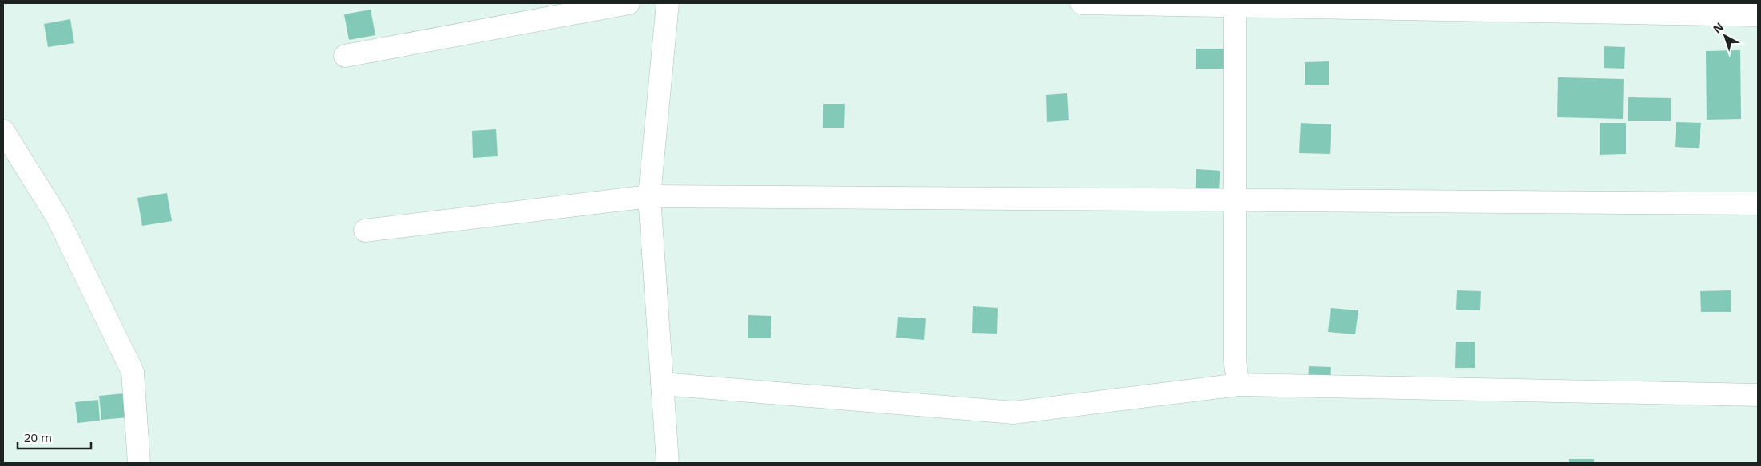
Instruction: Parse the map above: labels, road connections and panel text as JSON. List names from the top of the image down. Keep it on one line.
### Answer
{"scale_bar":"20 m","north":"top left"}
